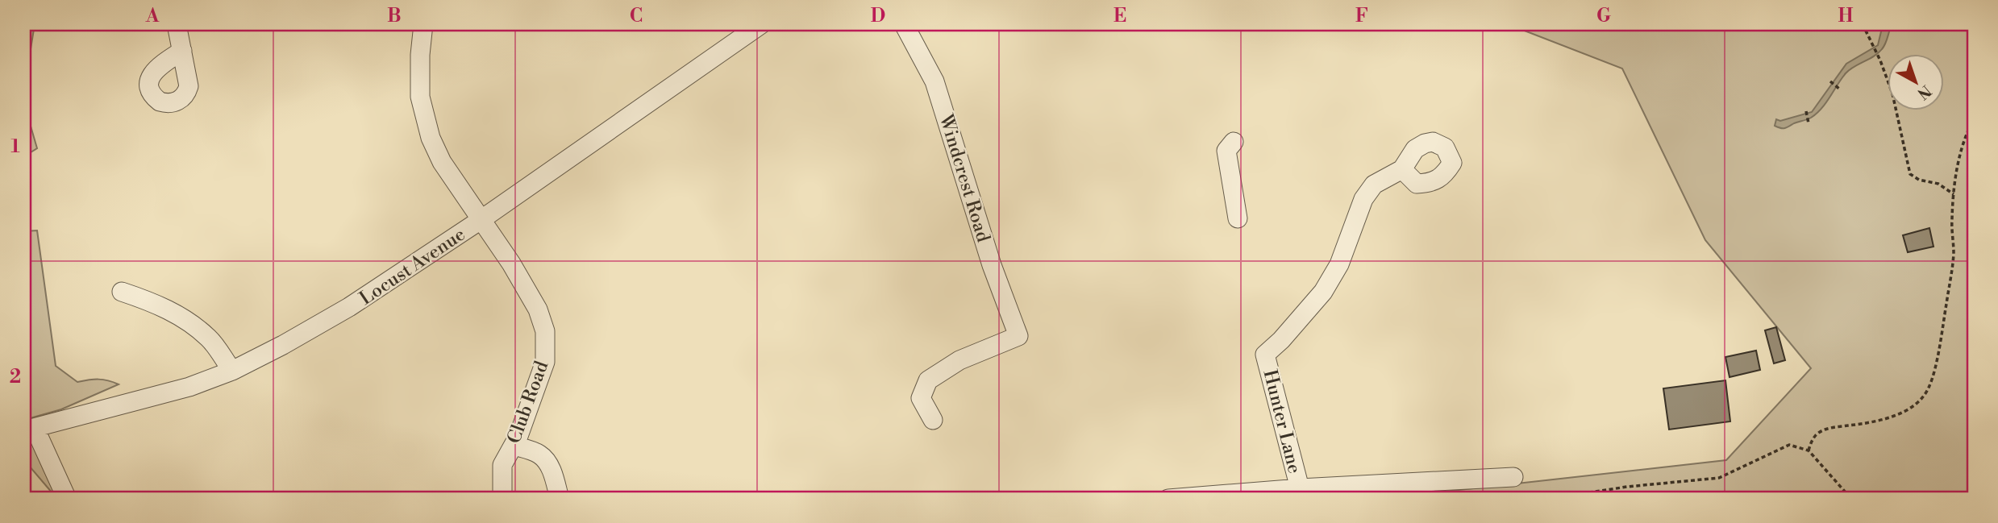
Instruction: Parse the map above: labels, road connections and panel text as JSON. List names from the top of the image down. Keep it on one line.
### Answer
{"streets":{"street":["Windcrest Road","Locust Avenue","Club Road","Hunter Lane"]},"crossings":[["Locust Avenue","Club Road"]],"north":"bottom right","grid":{"columns":["A","B","C","D","E","F","G","H"],"rows":["1","2"]}}
